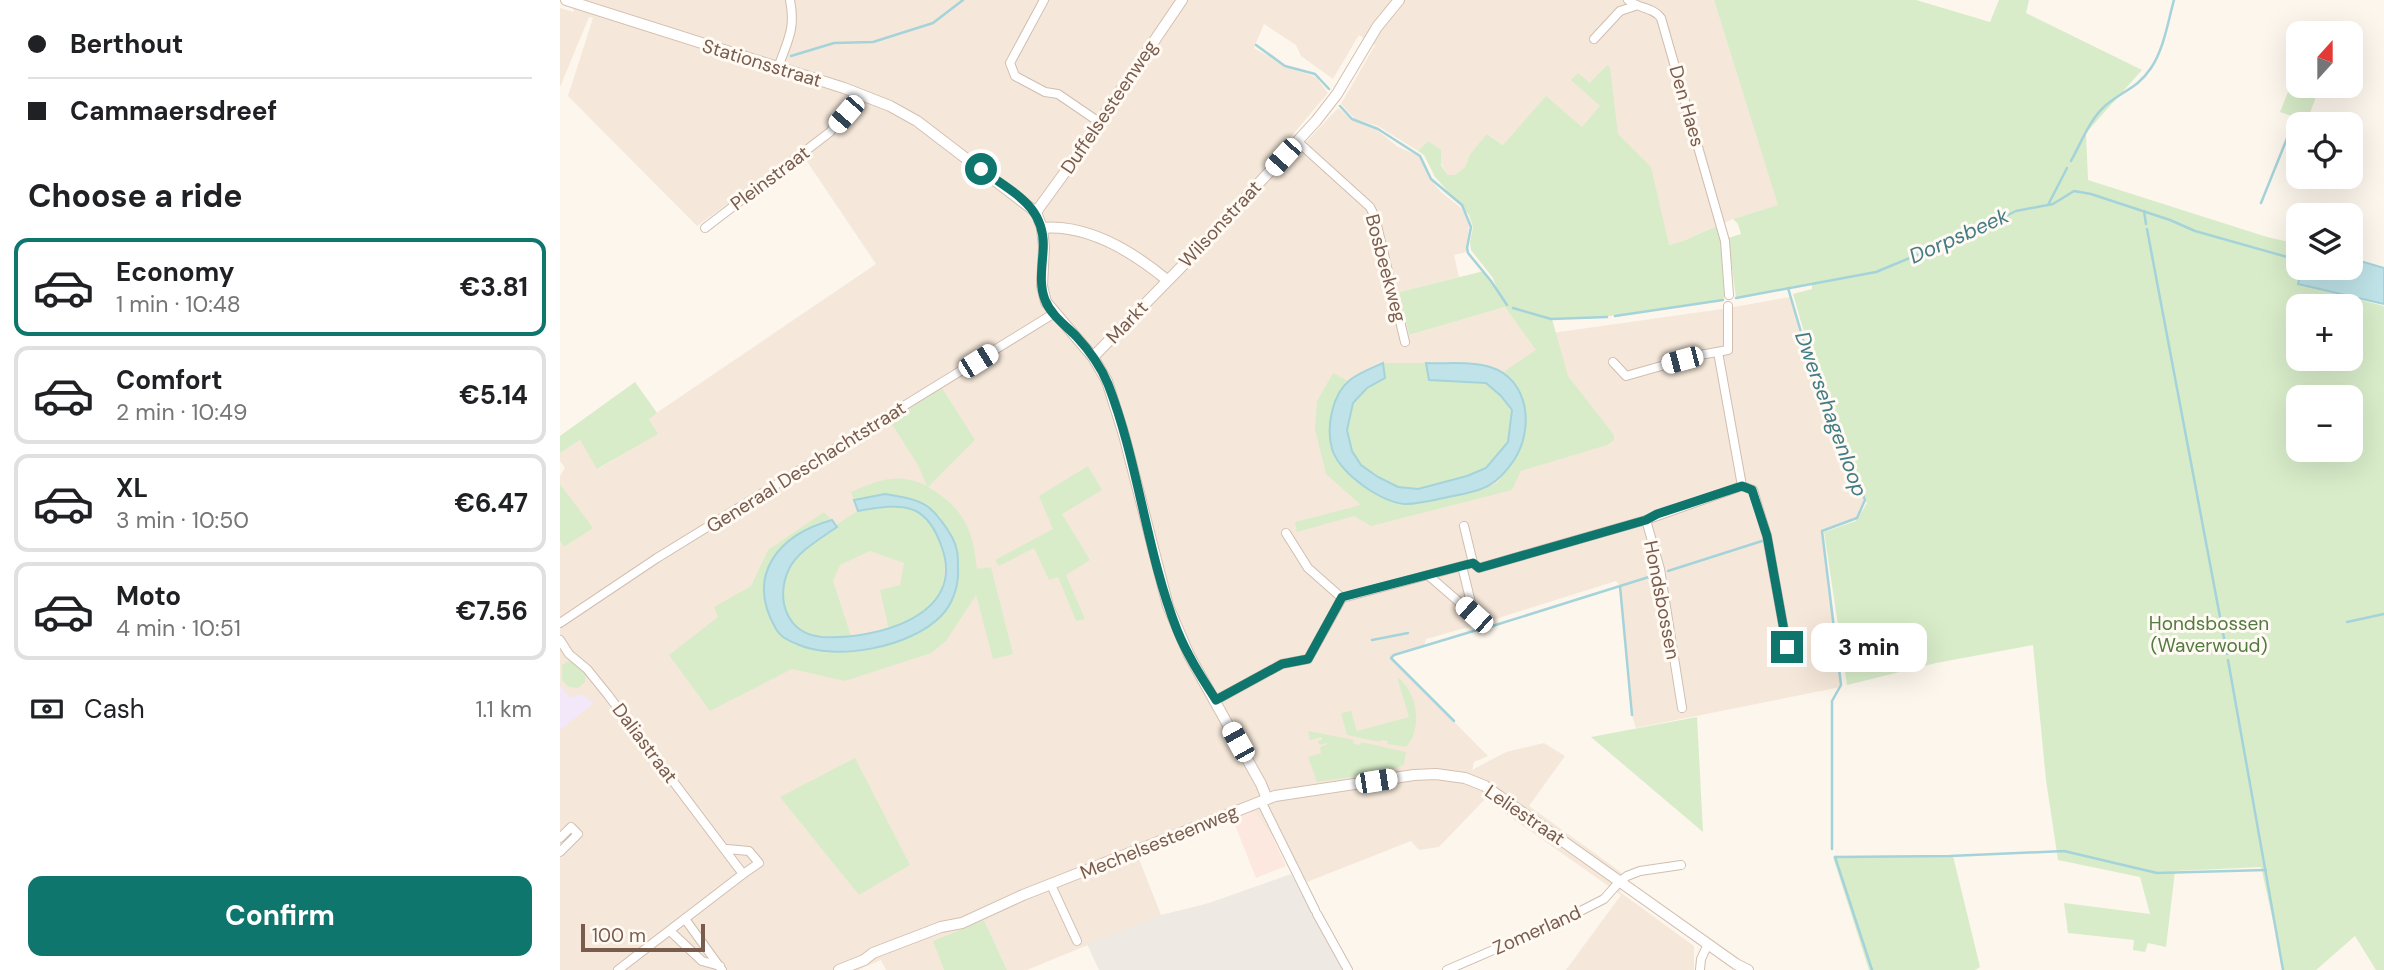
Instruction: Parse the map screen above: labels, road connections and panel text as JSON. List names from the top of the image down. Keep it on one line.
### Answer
{"streets":{"street":["Stationsstraat","Den Haes","Duffelsesteenweg","Pleinstraat","Wilsonstraat","Bosbeekweg","Markt","Generaal Deschachtstraat","Hondsbossen","Daliastraat","Leliestraat","Mechelsesteenweg","Zomerland"]},"crossings":[["Stationsstraat","Duffelsesteenweg"],["Stationsstraat","Pleinstraat"],["Stationsstraat","Markt"],["Wilsonstraat","Bosbeekweg"],["Wilsonstraat","Markt"],["Markt","Generaal Deschachtstraat"],["Leliestraat","Mechelsesteenweg"],["Leliestraat","Zomerland"]],"water":["Dorpsbeek","Dwersehagenloop"],"parks":["Hondsbossen (Waverwoud)"],"scale_bar":"100 m","north":"top","page":{"banner":["Berthout","Cammaersdreef"],"map_buttons":["+","−"],"heading":"Choose a ride","list":[{"name":"Economy","note":"1 min · 10:48","value":"€3.81"},{"name":"Comfort","note":"2 min · 10:49","value":"€5.14"},{"name":"XL","note":"3 min · 10:50","value":"€6.47"},{"name":"Moto","note":"4 min · 10:51","value":"€7.56"}],"bubble":"3 min","pay":["Cash","1.1 km"],"buttons":"Confirm","scale":"100 m"}}
